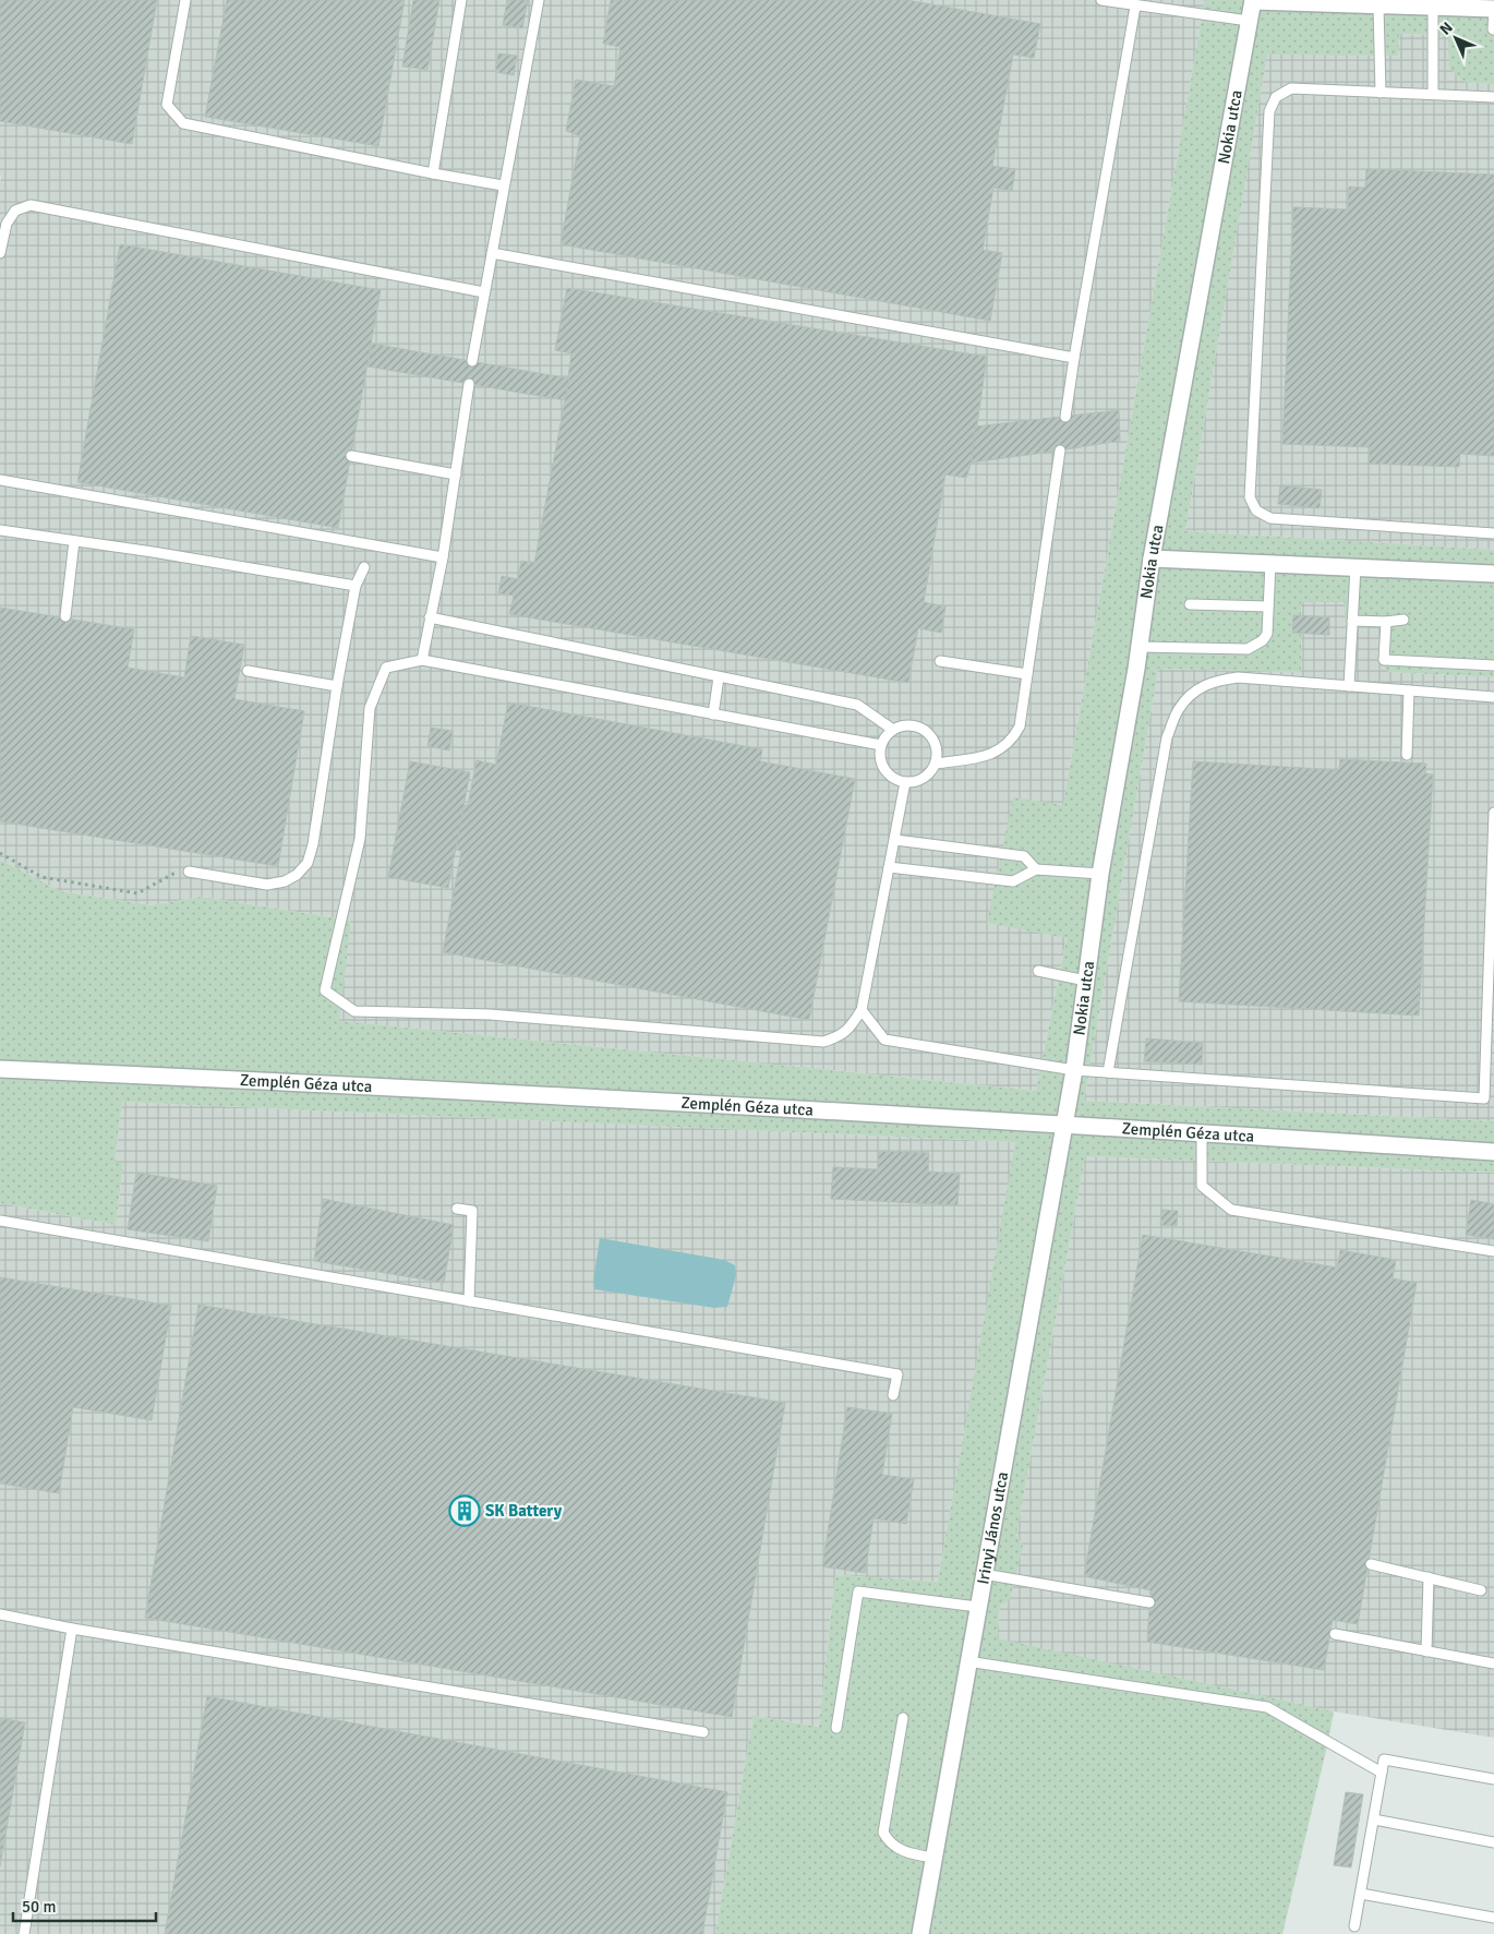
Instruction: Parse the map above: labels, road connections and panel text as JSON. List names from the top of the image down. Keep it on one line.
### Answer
{"streets":{"street":["Nokia utca","Zemplén Géza utca","Irinyi János utca"]},"crossings":[["Nokia utca","Zemplén Géza utca"],["Nokia utca","Irinyi János utca"],["Zemplén Géza utca","Irinyi János utca"]],"places":{"building":["SK Battery"]},"scale_bar":"50 m","north":"top left"}
